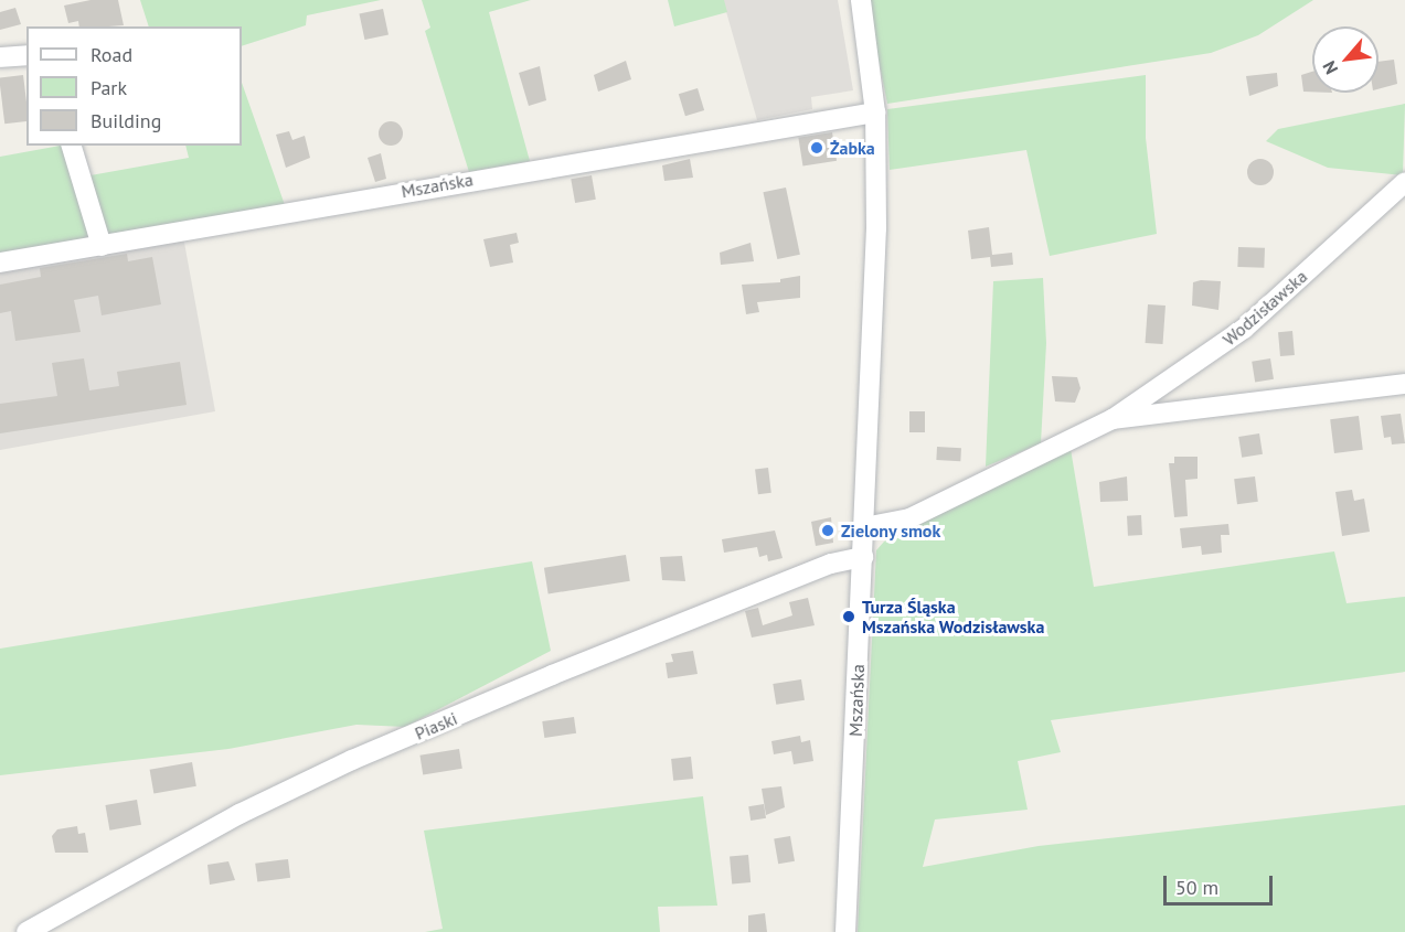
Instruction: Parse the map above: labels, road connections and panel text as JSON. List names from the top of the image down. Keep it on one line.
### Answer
{"streets":{"street":["Mszańska","Wodzisławska","Piaski"]},"crossings":[["Mszańska","Wodzisławska"],["Mszańska","Piaski"]],"places":["Żabka","Zielony smok","Turza Śląska Mszańska Wodzisławska"],"legend":["Road","Park","Building"],"scale_bar":"50 m","north":"bottom left"}
